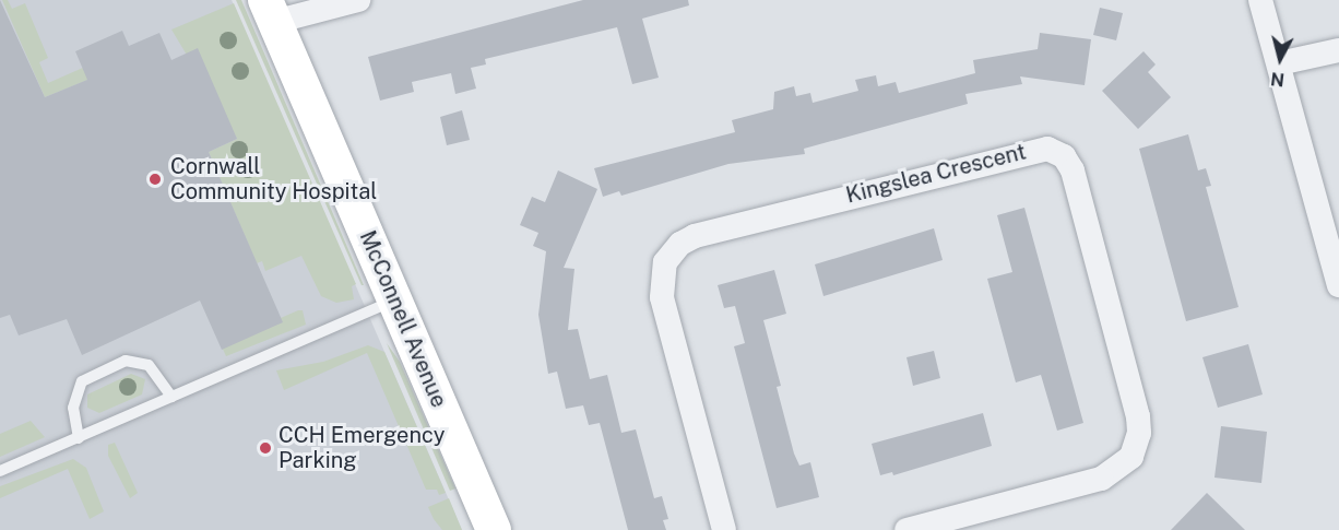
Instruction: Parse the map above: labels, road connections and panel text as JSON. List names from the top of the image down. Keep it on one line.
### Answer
{"streets":{"main road":["McConnell Avenue"],"street":["Kingslea Crescent"]},"places":["Cornwall Community Hospital","CCH Emergency Parking"],"north":"bottom"}
